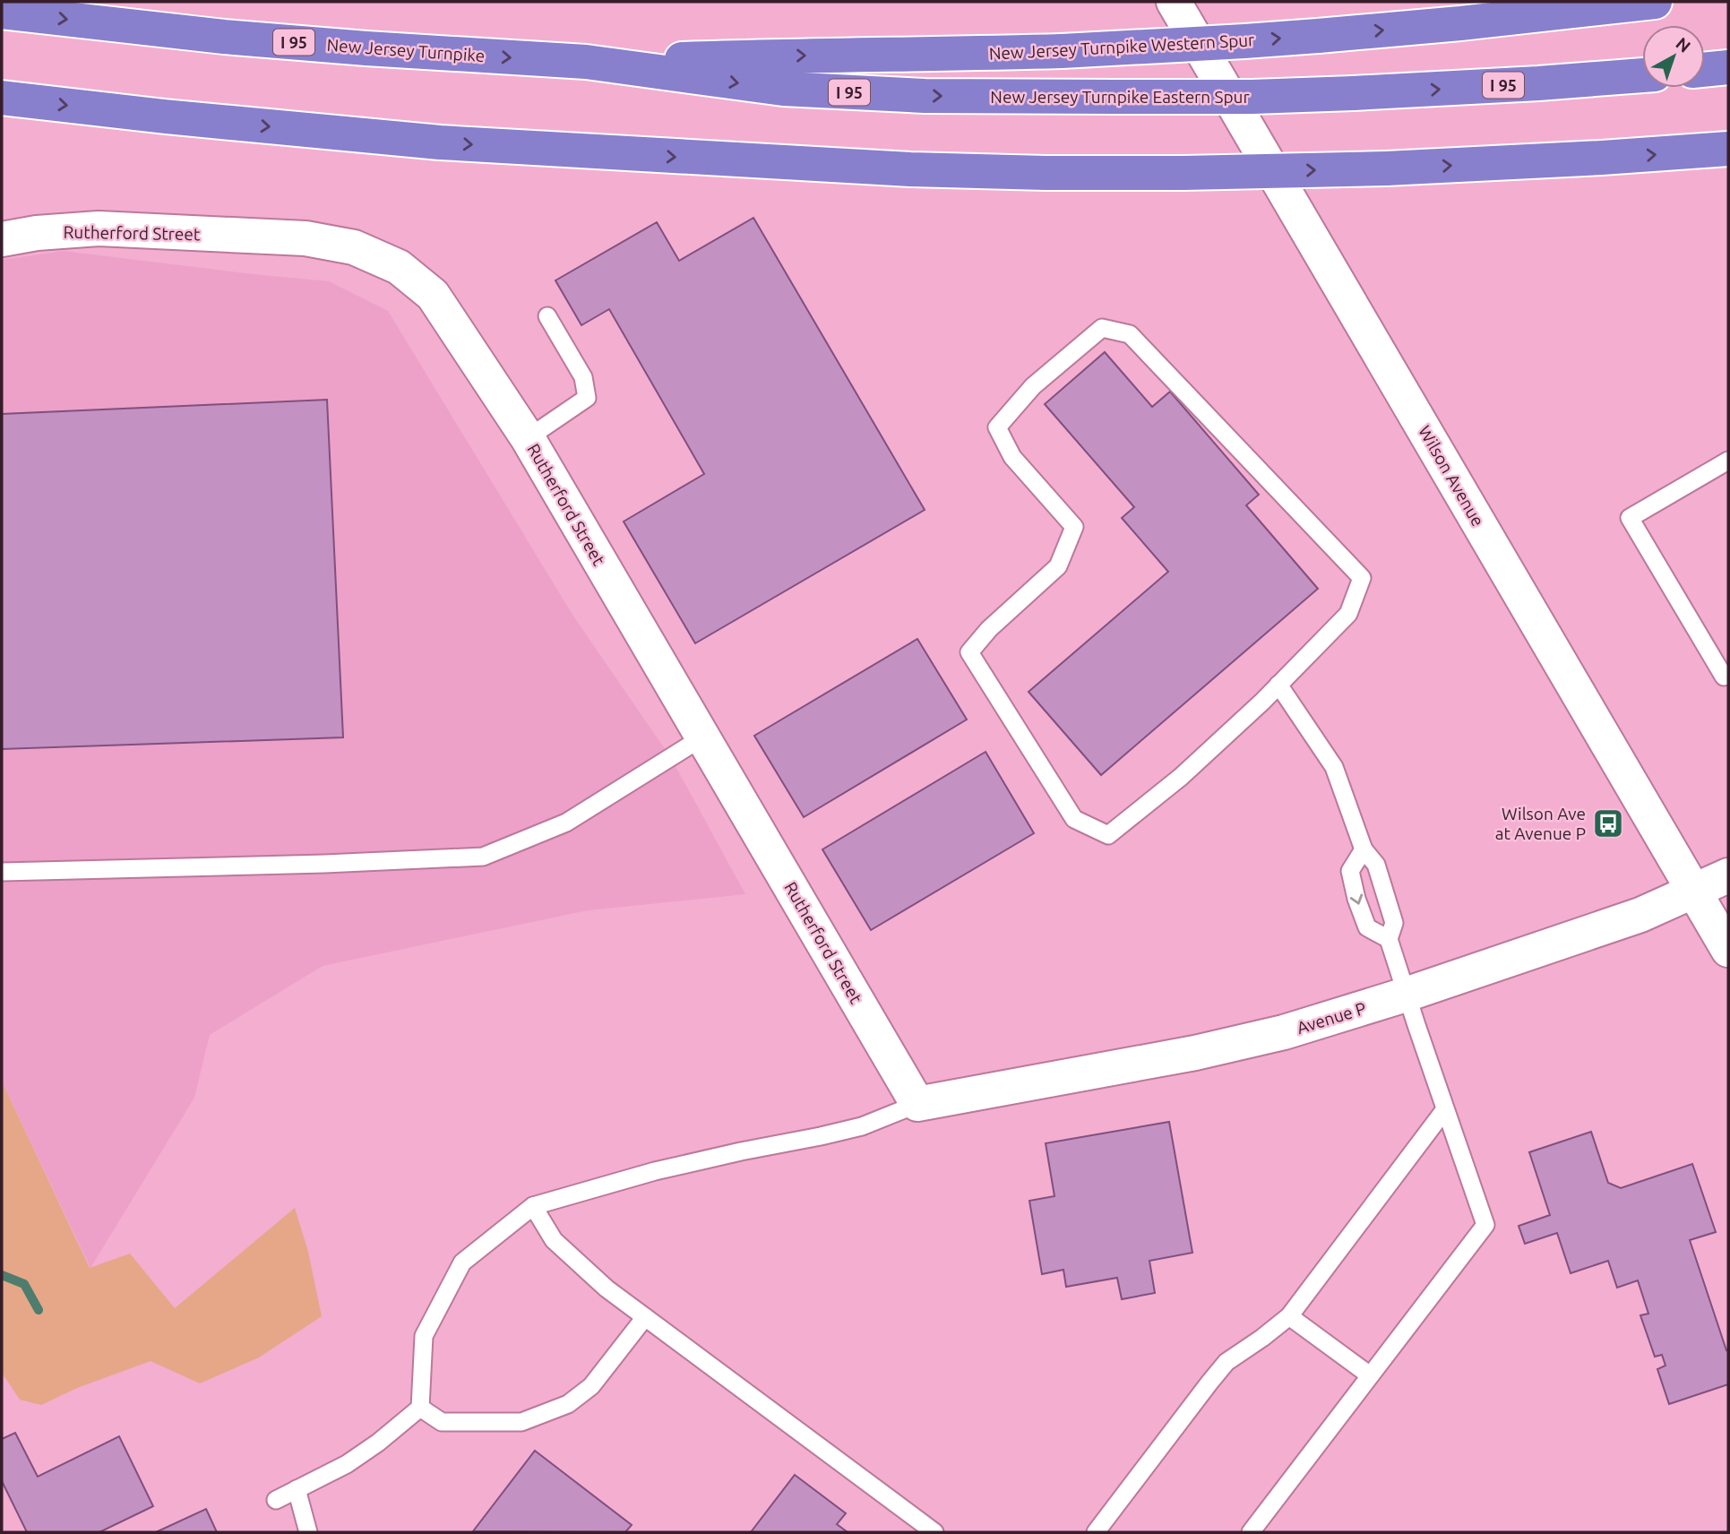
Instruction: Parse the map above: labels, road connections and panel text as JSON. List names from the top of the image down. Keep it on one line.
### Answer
{"streets":{"highway":["I 95","New Jersey Turnpike Western Spur","New Jersey Turnpike","New Jersey Turnpike Eastern Spur"],"street":["Rutherford Street","Wilson Avenue","Avenue P"]},"crossings":[["New Jersey Turnpike Western Spur","New Jersey Turnpike"],["New Jersey Turnpike Western Spur","New Jersey Turnpike Eastern Spur"],["New Jersey Turnpike","New Jersey Turnpike Eastern Spur"],["Rutherford Street","Avenue P"],["Wilson Avenue","Avenue P"]],"places":{"bus stop":["Wilson Ave at Avenue P"]},"north":"top right"}
